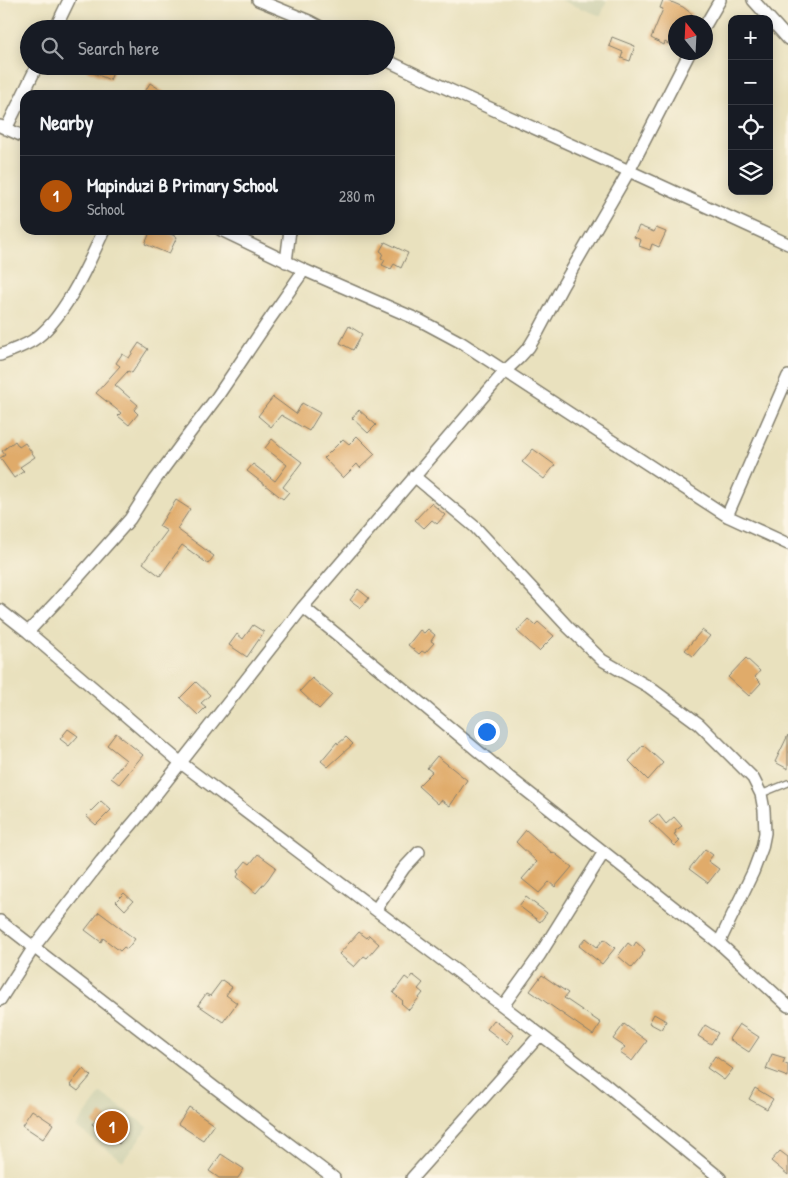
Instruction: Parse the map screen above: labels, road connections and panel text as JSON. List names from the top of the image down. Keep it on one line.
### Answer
{"north":"top","page":{"map_buttons":["+","−"],"search":"Search here","heading":"Nearby","list":[{"mark":"1","name":"Mapinduzi B Primary School","note":"School","value":"280 m"}],"pins":"1"}}
